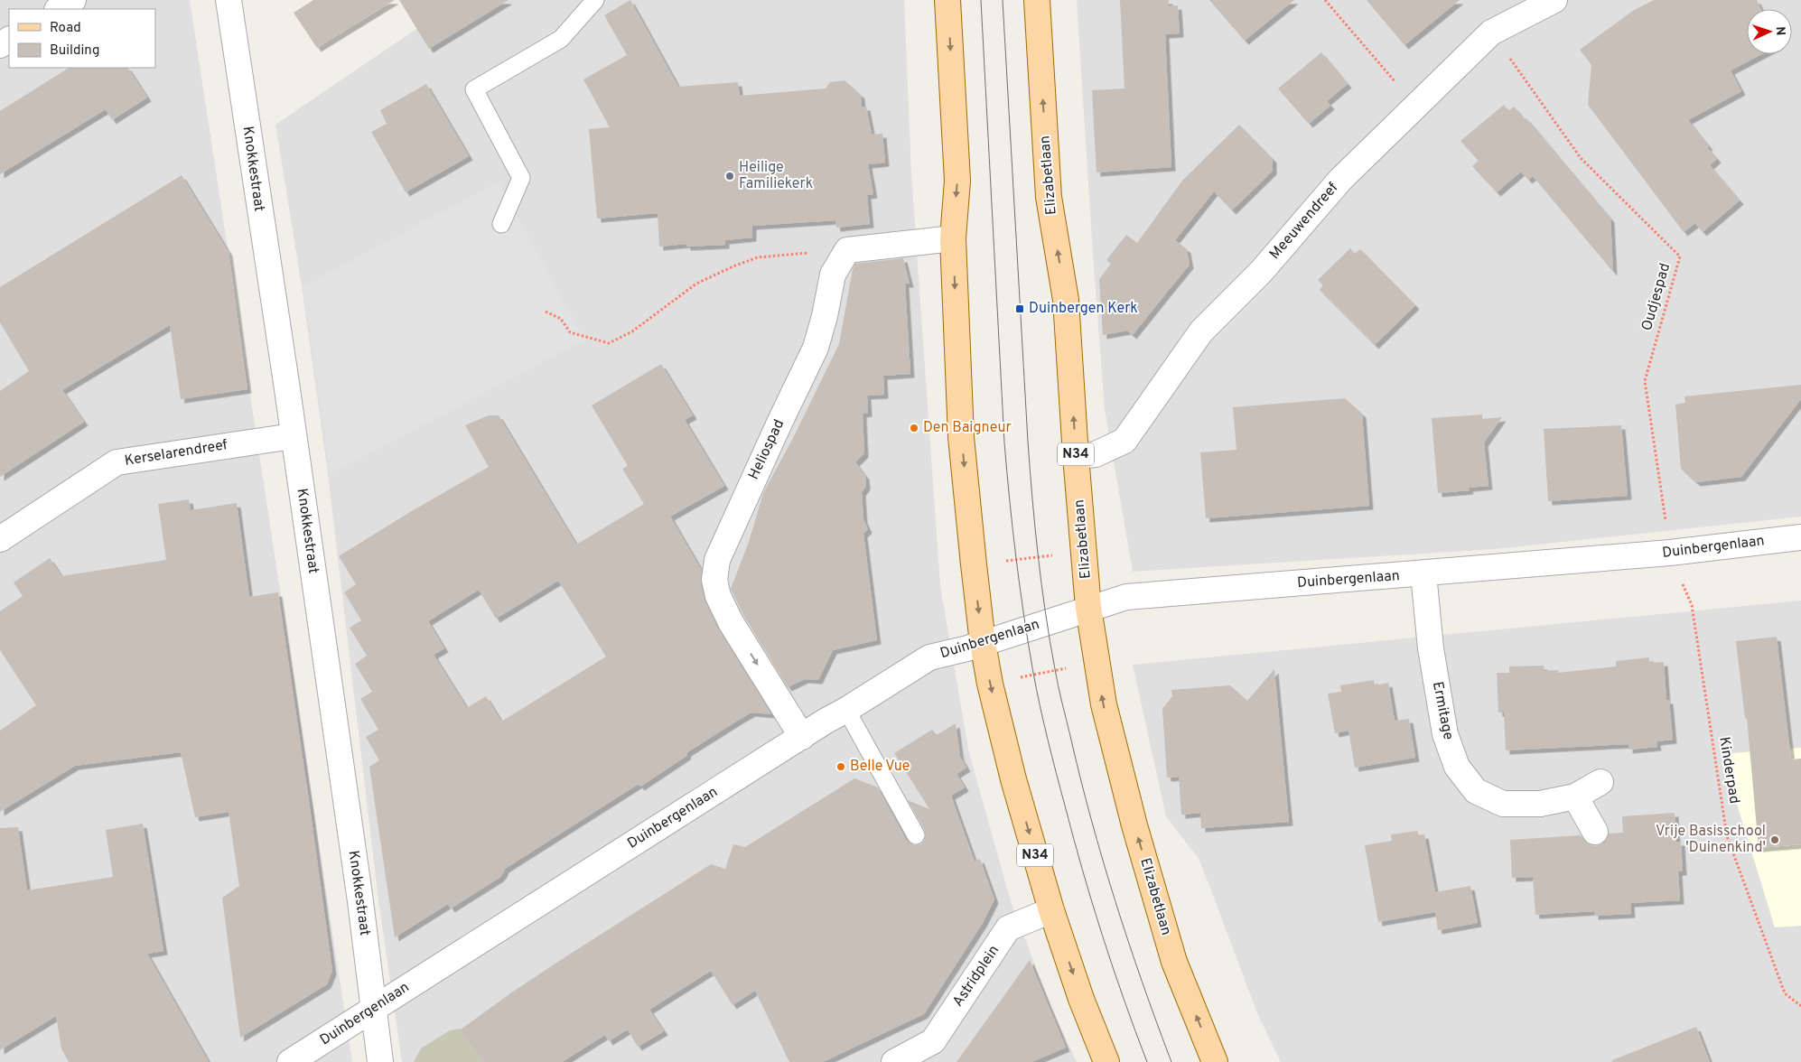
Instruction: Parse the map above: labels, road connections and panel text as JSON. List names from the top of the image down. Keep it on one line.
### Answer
{"streets":{"main road":["Elizabetlaan","N34"],"street":["Knokkestraat","Meeuwendreef","Heliospad","Kerselarendreef","Duinbergenlaan","Ermitage","Astridplein"],"path":["Oudjespad","Kinderpad"]},"crossings":[["Knokkestraat","Kerselarendreef"],["Knokkestraat","Duinbergenlaan"],["Elizabetlaan","Meeuwendreef"],["Elizabetlaan","Duinbergenlaan"],["Meeuwendreef","Oudjespad"],["Oudjespad","Duinbergenlaan"],["Oudjespad","Kinderpad"],["Heliospad","Duinbergenlaan"],["N34","Duinbergenlaan"],["N34","Astridplein"],["Duinbergenlaan","Ermitage"],["Duinbergenlaan","Kinderpad"]],"one_way":["Heliospad"],"places":{"other":["Heilige Familiekerk","Den Baigneur","Belle Vue","Vrije Basisschool 'Duinenkind'"],"transit":["Duinbergen Kerk"]},"legend":["Road","Building"],"north":"right"}
